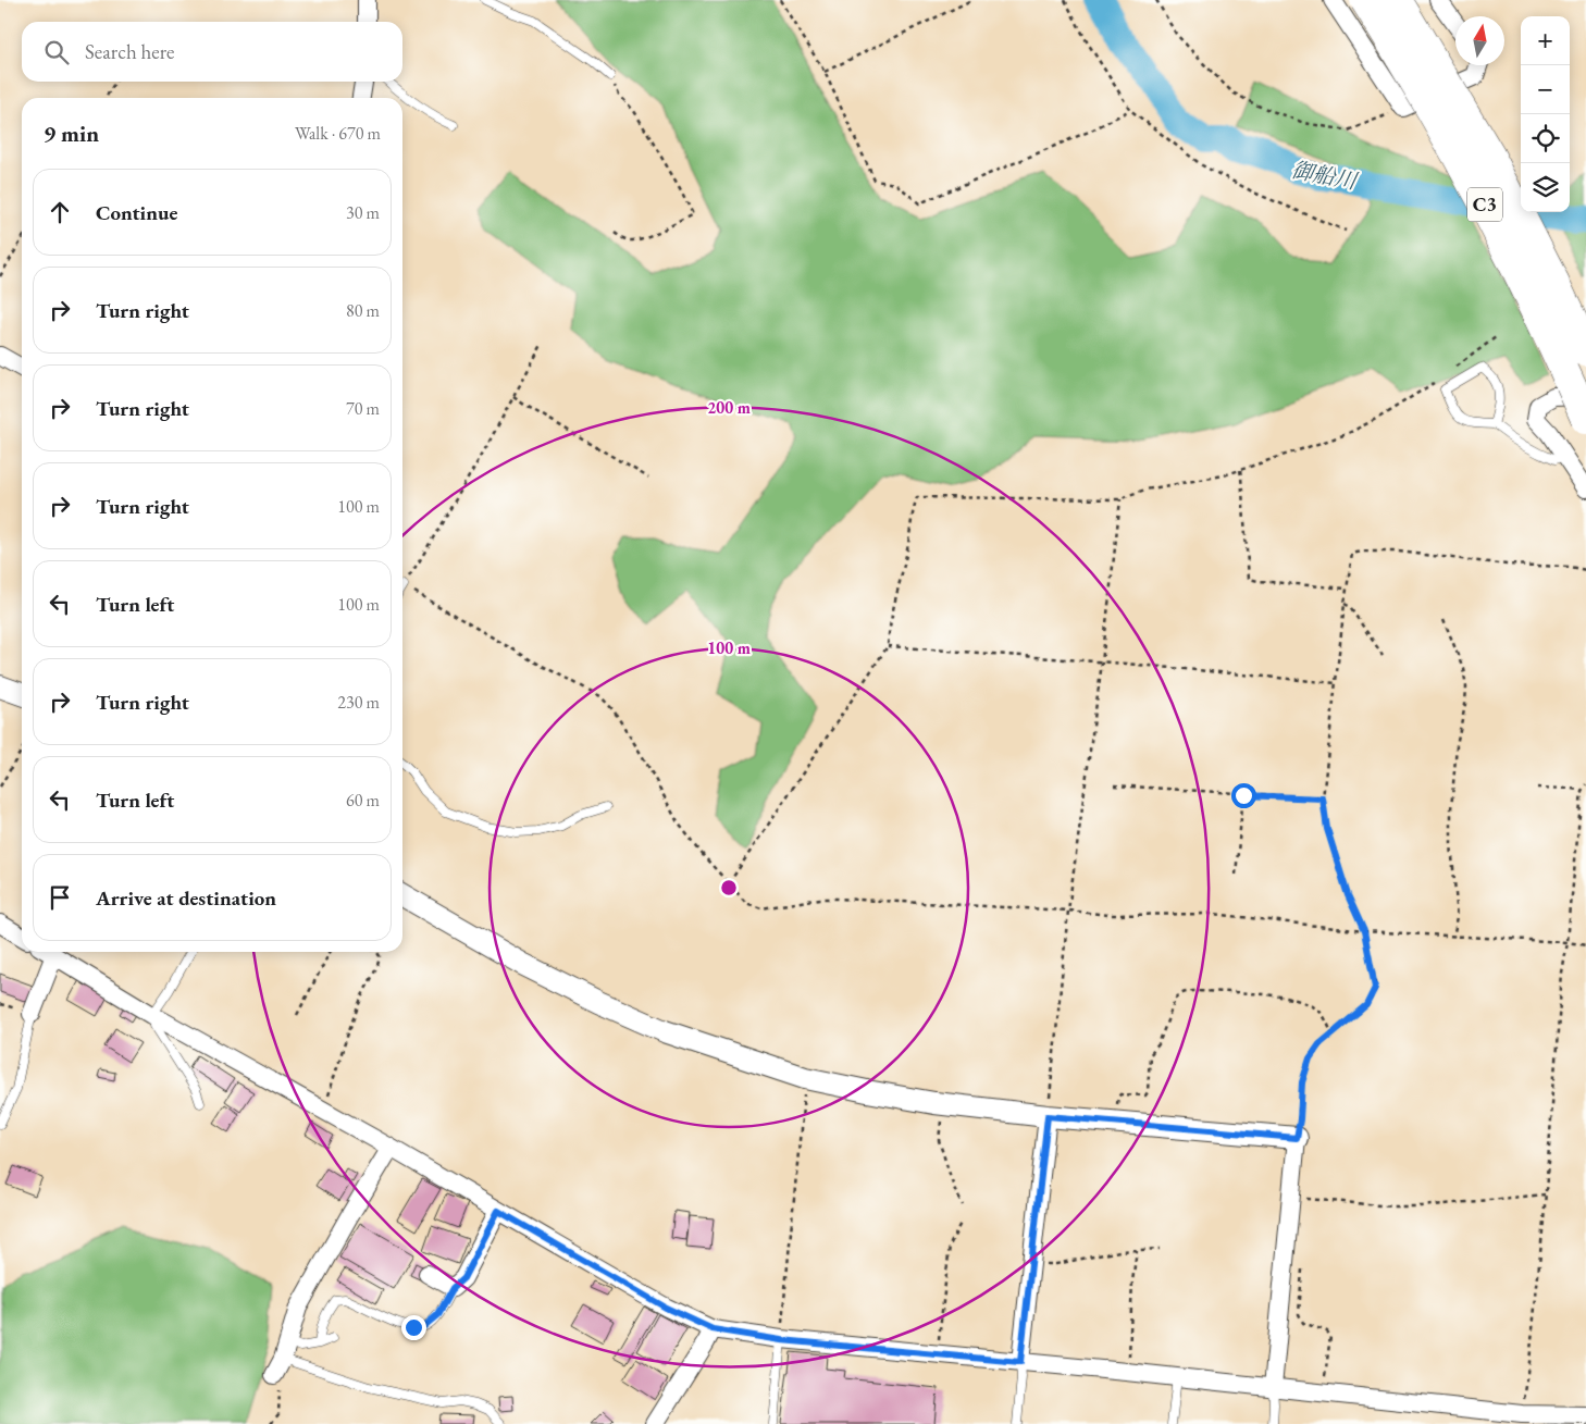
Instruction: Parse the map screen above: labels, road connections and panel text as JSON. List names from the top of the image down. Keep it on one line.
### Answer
{"streets":{"highway":["C3"]},"water":["御船川"],"north":"top","page":{"map_buttons":["+","−"],"search":"Search here","heading":["9 min","Walk · 670 m"],"list":[["Continue","30 m"],["Turn right","80 m"],["Turn right","70 m"],["Turn right","100 m"],["Turn left","100 m"],["Turn right","230 m"],["Turn left","60 m"],"Arrive at destination"]},"rings":["200 m","100 m"]}
